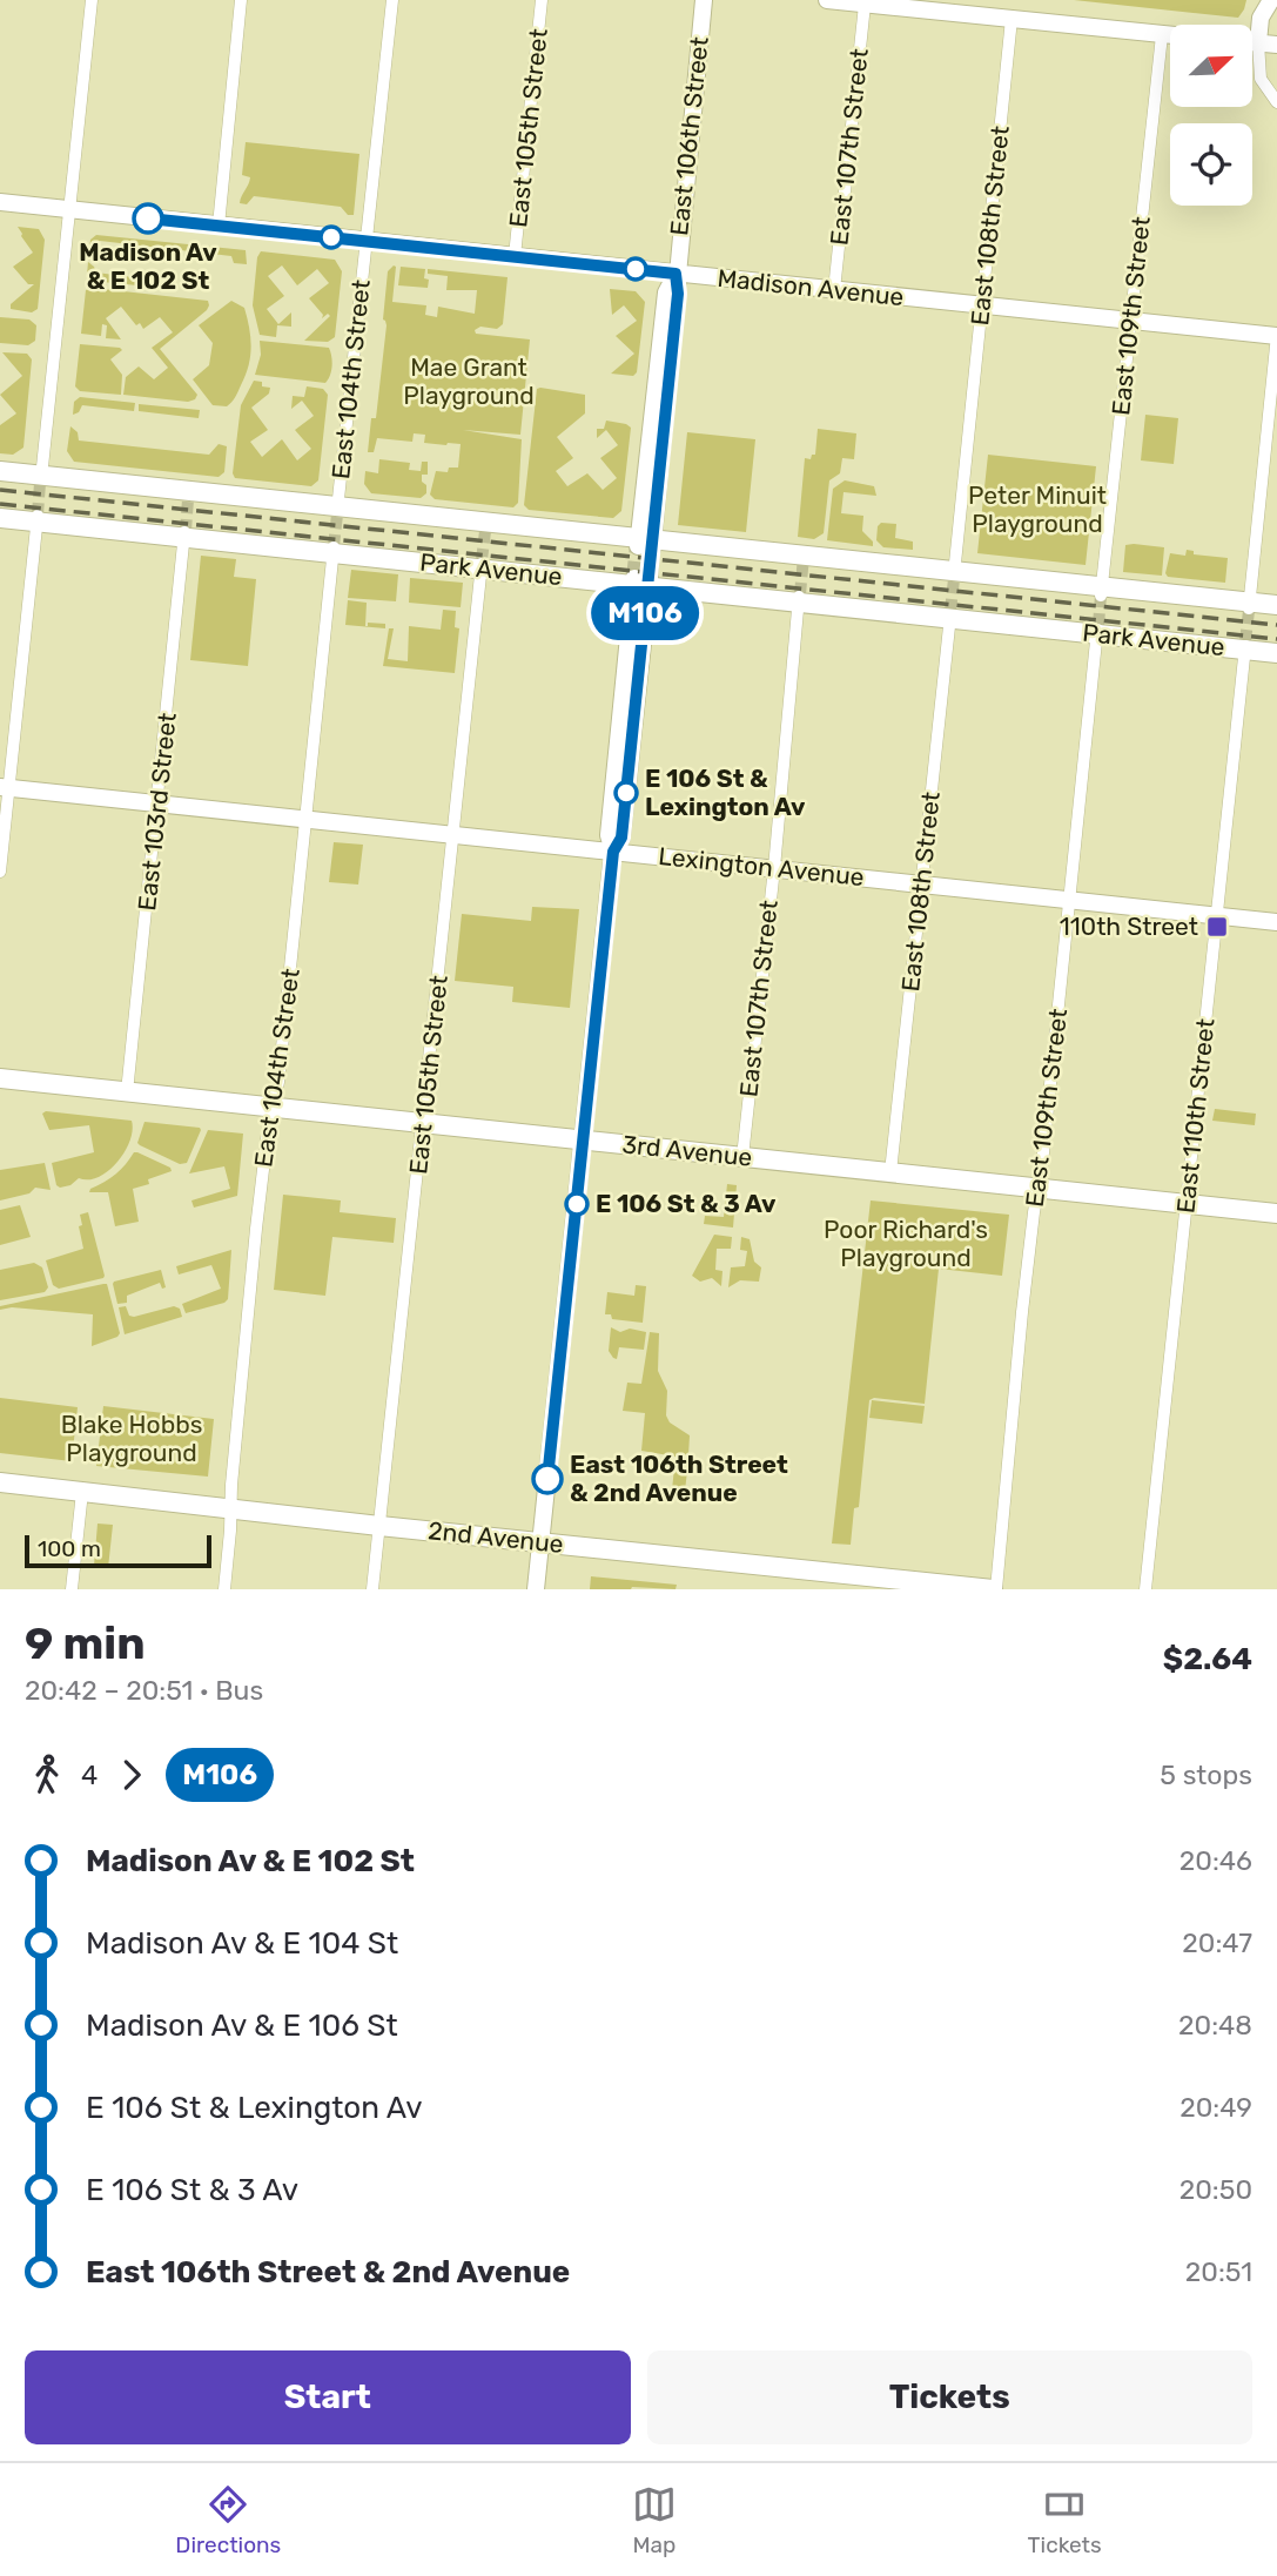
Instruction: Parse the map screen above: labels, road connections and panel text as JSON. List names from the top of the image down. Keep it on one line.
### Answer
{"streets":{"main road":["East 106th Street","Madison Avenue","Park Avenue","Lexington Avenue","3rd Avenue","2nd Avenue"],"street":["East 105th Street","East 107th Street","East 108th Street","East 109th Street","East 104th Street","East 103rd Street","East 110th Street"]},"crossings":[["East 105th Street","Madison Avenue"],["East 105th Street","Park Avenue"],["East 105th Street","Lexington Avenue"],["East 105th Street","3rd Avenue"],["East 105th Street","2nd Avenue"],["East 106th Street","Madison Avenue"],["East 106th Street","Park Avenue"],["East 107th Street","Madison Avenue"],["East 107th Street","Park Avenue"],["East 107th Street","Lexington Avenue"],["East 107th Street","3rd Avenue"],["East 108th Street","Madison Avenue"],["East 108th Street","Park Avenue"],["East 108th Street","Lexington Avenue"],["East 108th Street","3rd Avenue"],["Madison Avenue","East 109th Street"],["Madison Avenue","East 104th Street"],["East 109th Street","Park Avenue"],["East 109th Street","Lexington Avenue"],["East 109th Street","3rd Avenue"],["East 109th Street","2nd Avenue"],["East 104th Street","Park Avenue"],["East 104th Street","Lexington Avenue"],["East 104th Street","3rd Avenue"],["East 104th Street","2nd Avenue"],["Park Avenue","East 103rd Street"],["Park Avenue","East 110th Street"],["East 103rd Street","Lexington Avenue"],["East 103rd Street","3rd Avenue"],["Lexington Avenue","East 110th Street"],["East 110th Street","3rd Avenue"]],"parks":["Mae Grant Playground","Peter Minuit Playground","Poor Richard's Playground","Blake Hobbs Playground"],"places":{"other":["Madison Av & E 102 St","E 106 St & Lexington Av","E 106 St & 3 Av","East 106th Street & 2nd Avenue"],"transit":["110th Street"]},"lines":["bus line M106"],"scale_bar":"100 m","north":"top right","page":{"on_map":"M106","scale":"100 m","heading":["9 min","20:42 – 20:51 · Bus","$2.64"],"legs":["4","M106","5 stops"],"list":[{"name":"Madison Av & E 102 St","value":"20:46"},{"name":"Madison Av & E 104 St","value":"20:47"},{"name":"Madison Av & E 106 St","value":"20:48"},{"name":"E 106 St & Lexington Av","value":"20:49"},{"name":"E 106 St & 3 Av","value":"20:50"},{"name":"East 106th Street & 2nd Avenue","value":"20:51"}],"buttons":["Start","Tickets"],"tabs":["Directions","Map","Tickets"]}}
